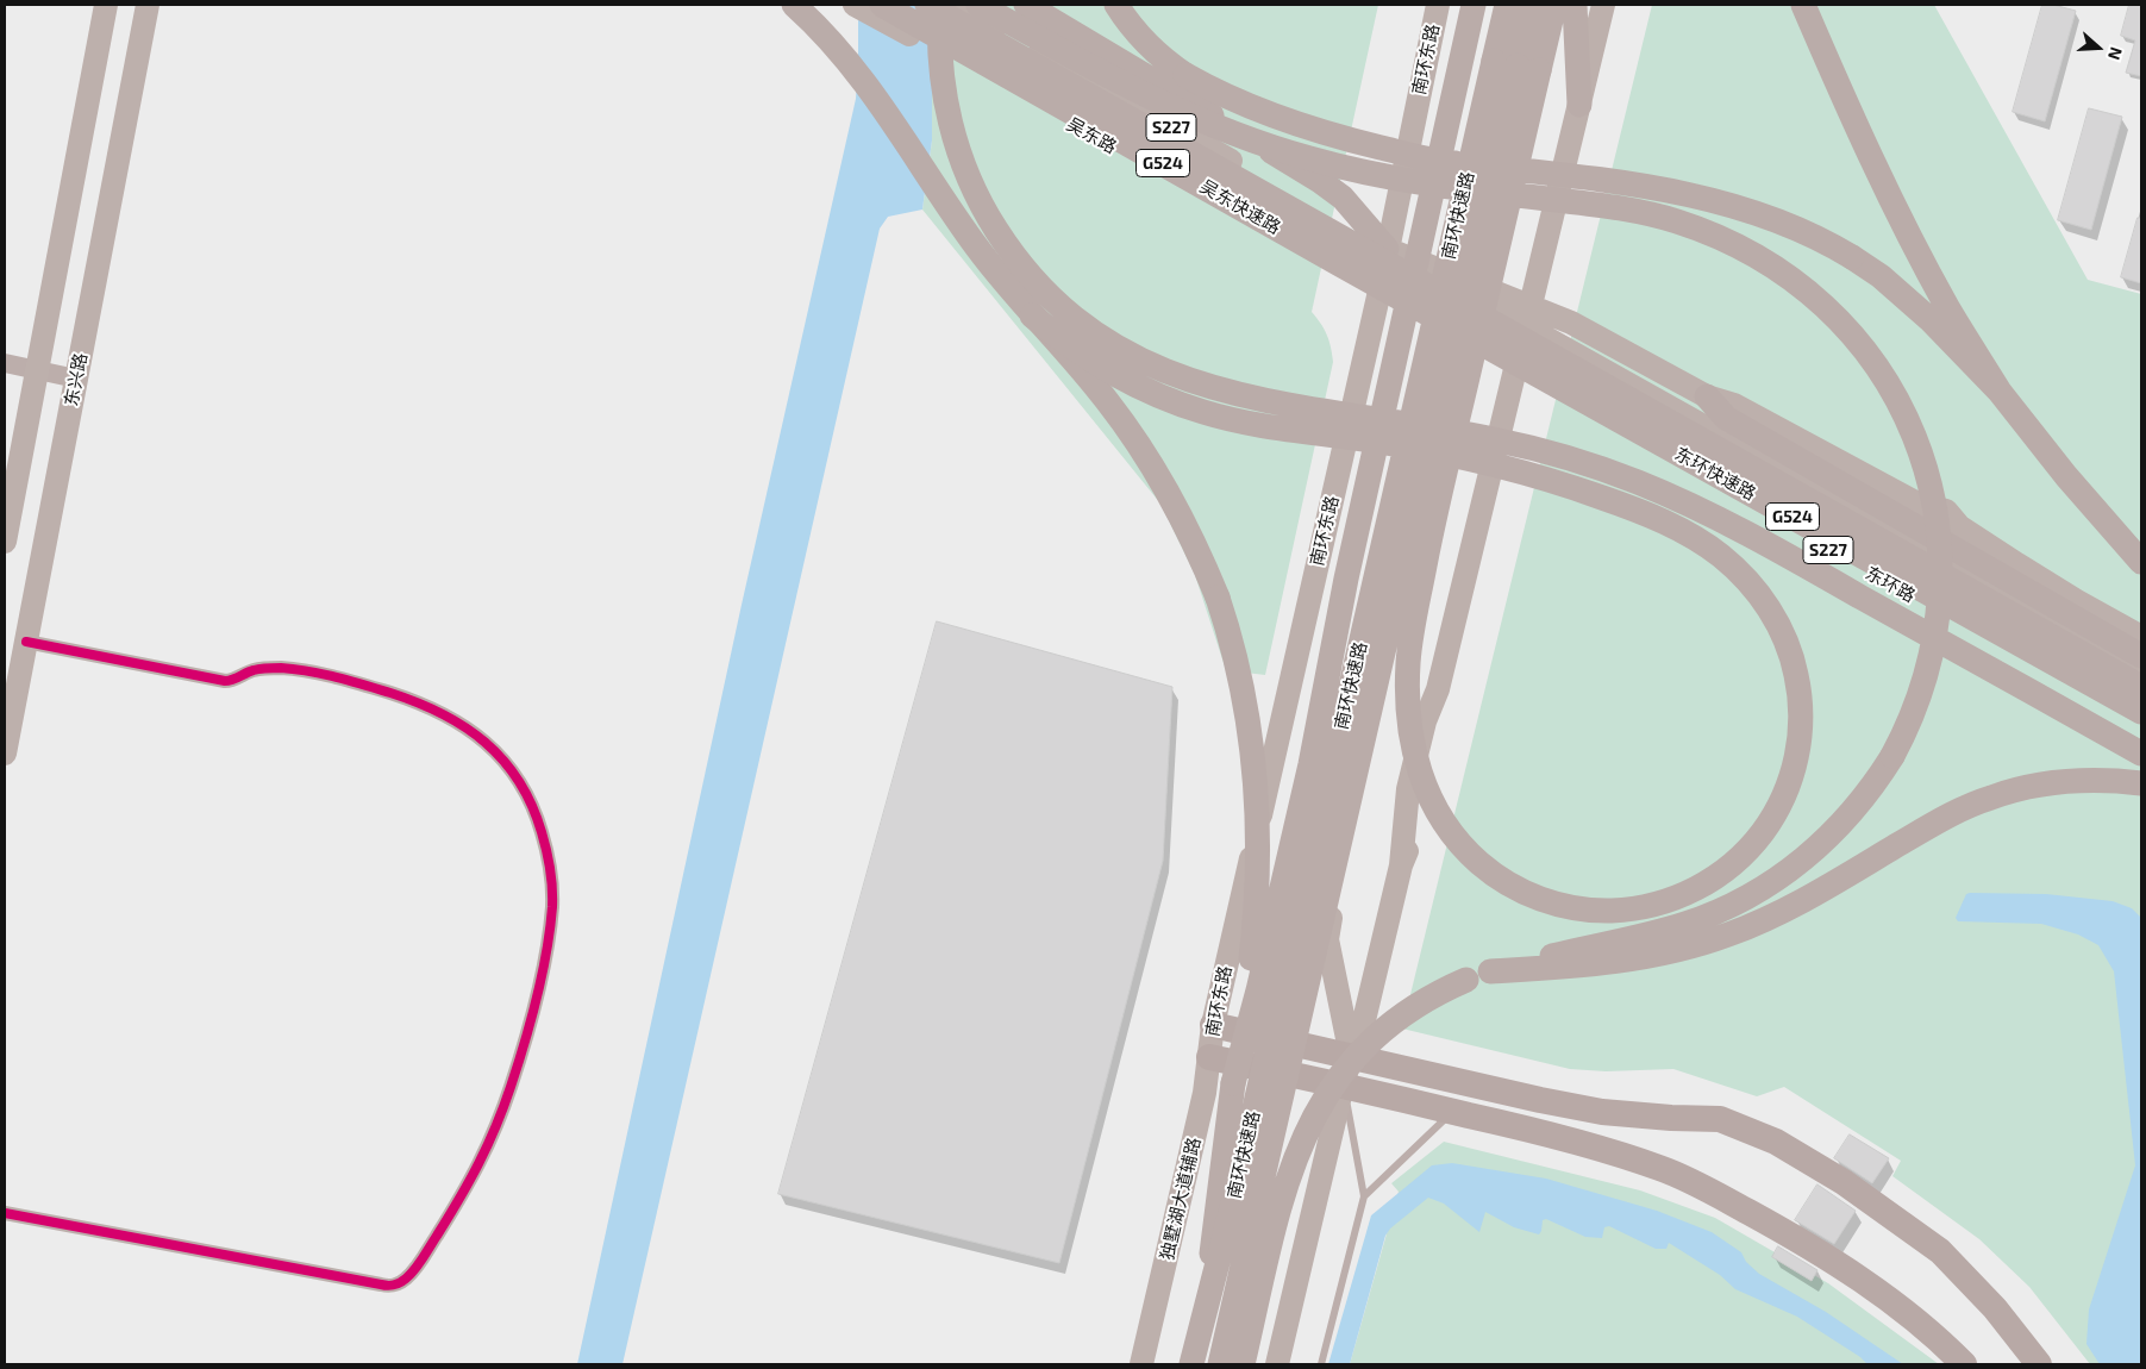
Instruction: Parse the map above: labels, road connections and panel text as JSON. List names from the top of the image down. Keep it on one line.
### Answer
{"streets":{"highway":["G524","吴东快速路","南环快速路","东环快速路"],"main road":["南环东路","S227","吴东路","东兴路","东环路","独墅湖大道辅路"]},"crossings":[["南环东路","S227"],["南环东路","吴东路"],["南环东路","独墅湖大道辅路"],["吴东路","东环路"],["吴东快速路","东环快速路"]],"north":"right"}
